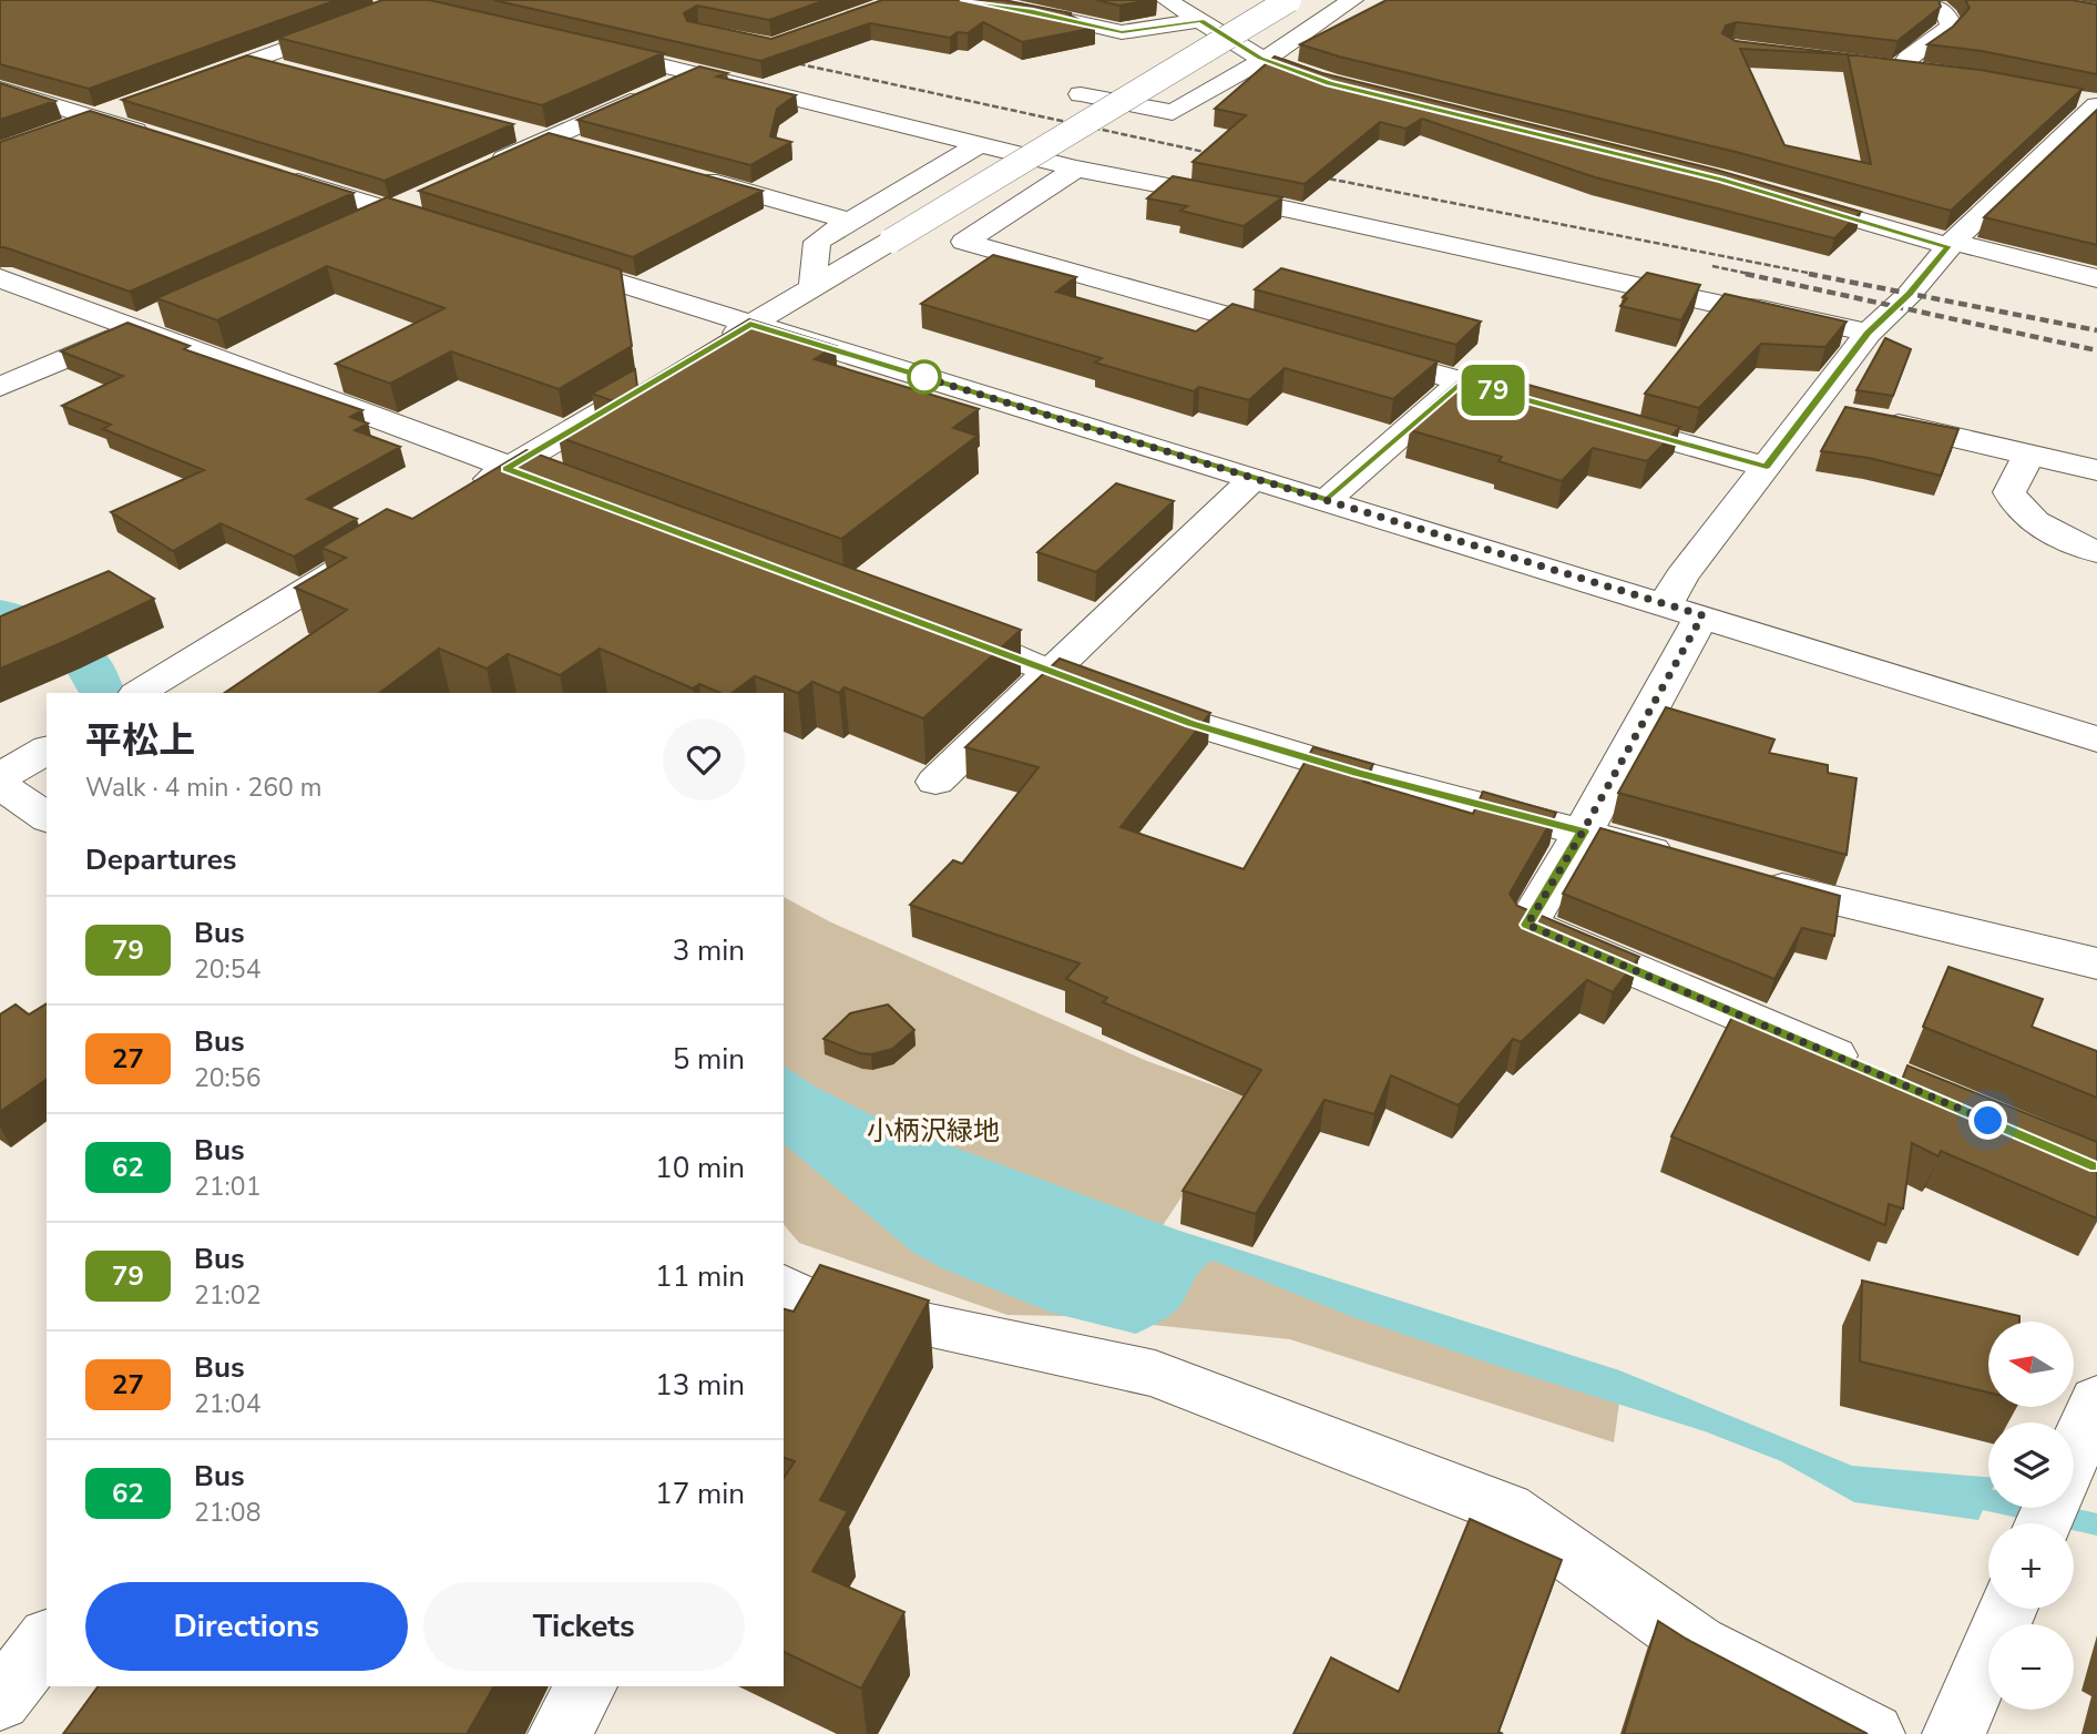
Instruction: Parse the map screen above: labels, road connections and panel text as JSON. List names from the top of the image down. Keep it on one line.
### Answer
{"parks":["小柄沢緑地"],"lines":["bus line 79"],"north":"left","page":{"on_map":"79","heading":[["平松上","Walk · 4 min · 260 m"],"Departures"],"list":[{"mark":"79","name":"Bus","note":"20:54","value":"3 min"},{"mark":"27","name":"Bus","note":"20:56","value":"5 min"},{"mark":"62","name":"Bus","note":"21:01","value":"10 min"},{"mark":"79","name":"Bus","note":"21:02","value":"11 min"},{"mark":"27","name":"Bus","note":"21:04","value":"13 min"},{"mark":"62","name":"Bus","note":"21:08","value":"17 min"}],"map_buttons":["+","−"],"buttons":["Directions","Tickets"]}}
